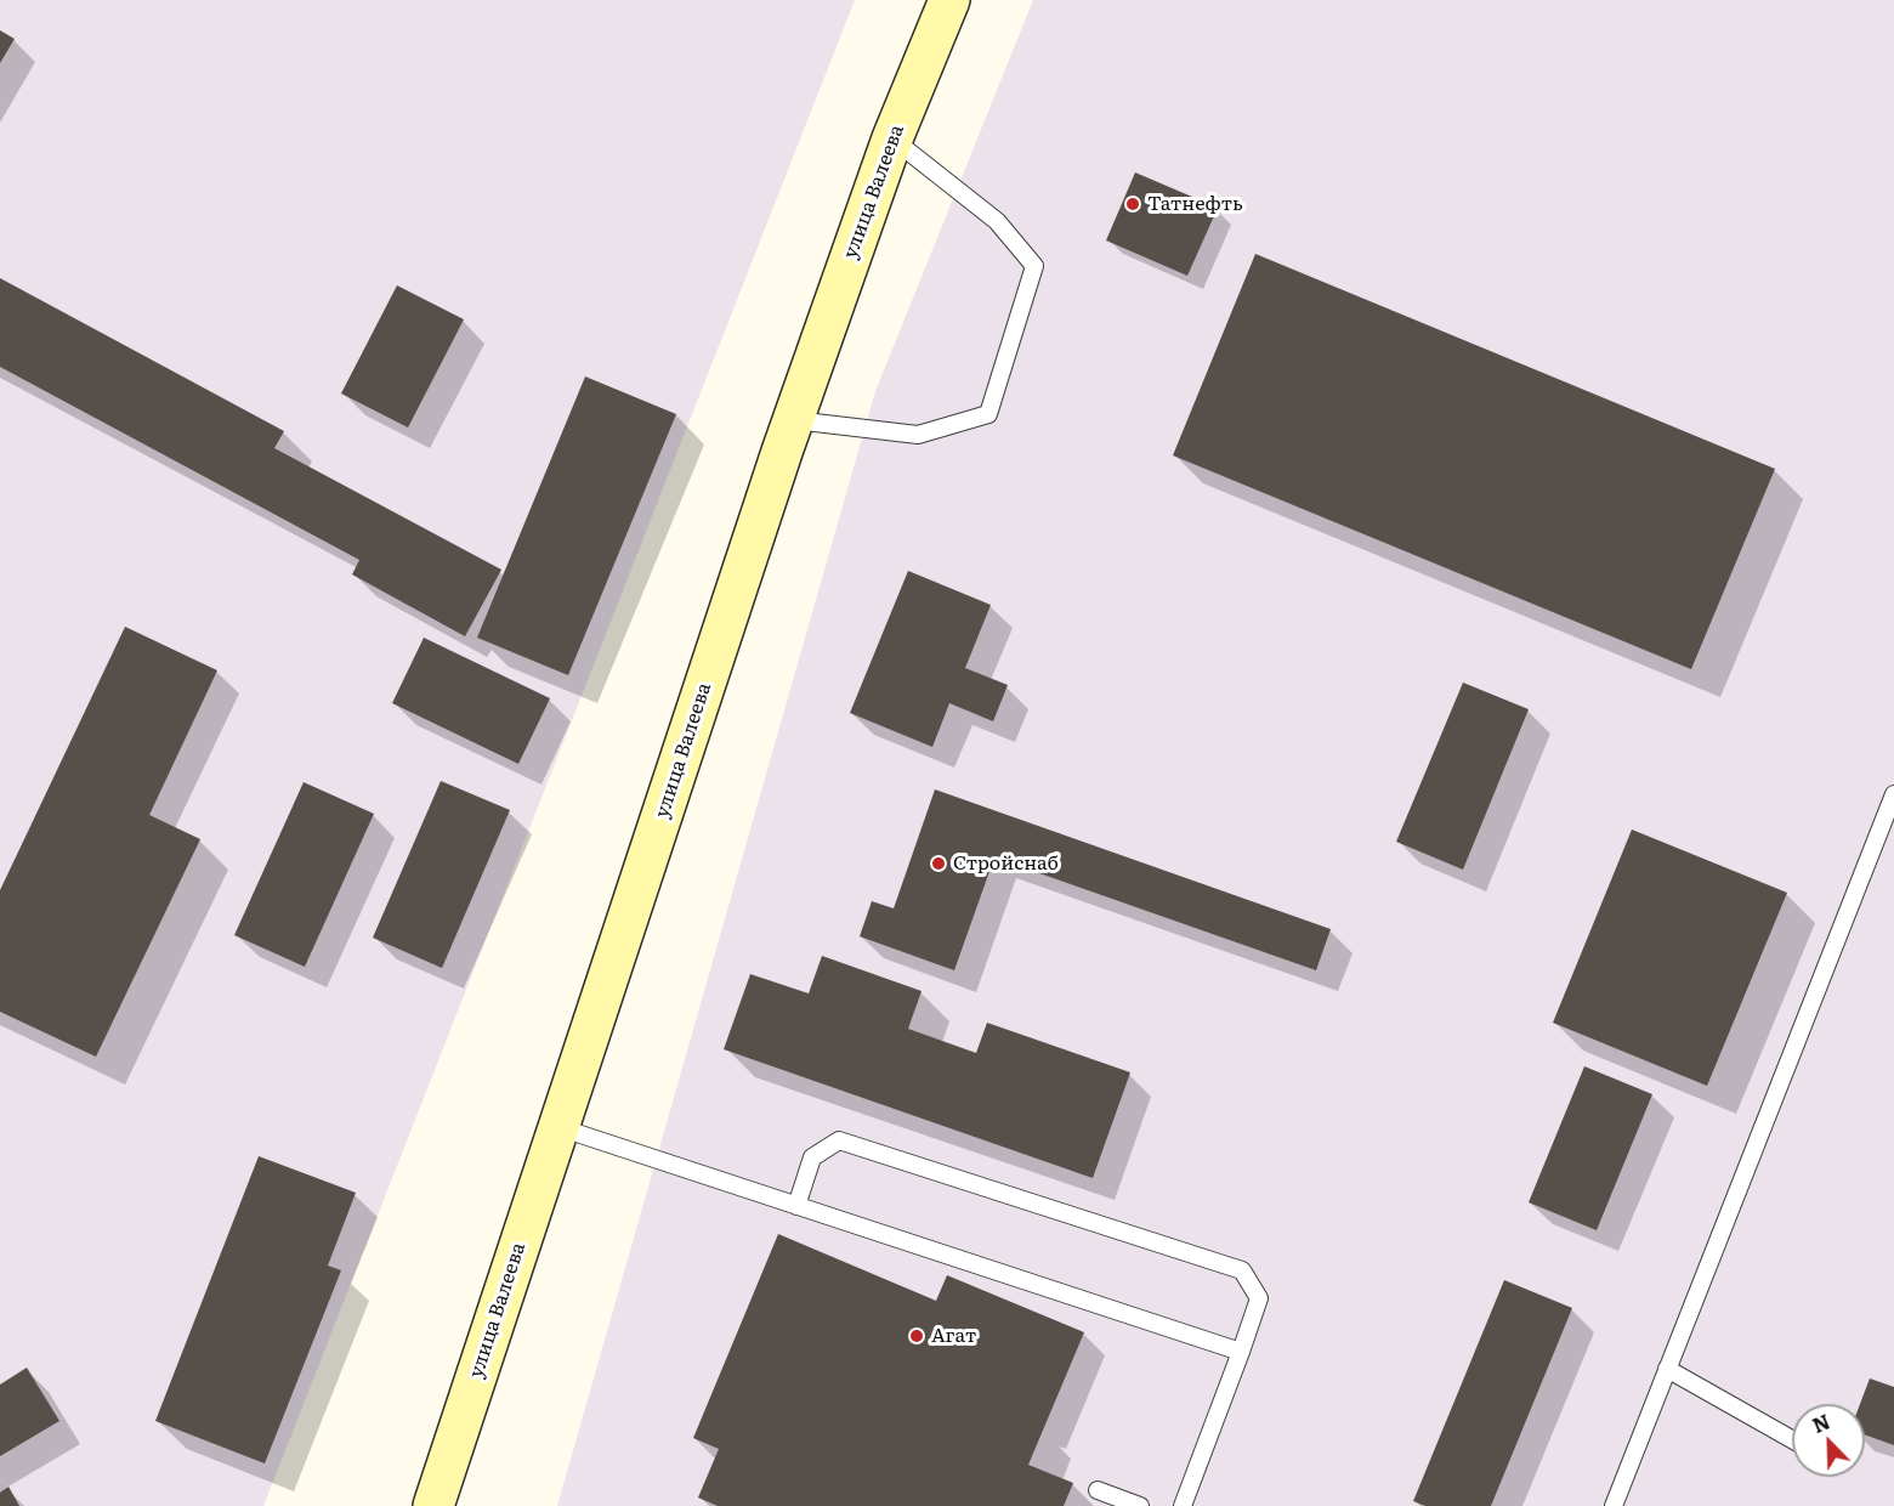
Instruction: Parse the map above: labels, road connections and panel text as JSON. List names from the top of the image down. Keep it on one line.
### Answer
{"streets":{"main road":["улица Валеева"]},"places":["Татнефть","Стройснаб","Агат"],"north":"top left"}
